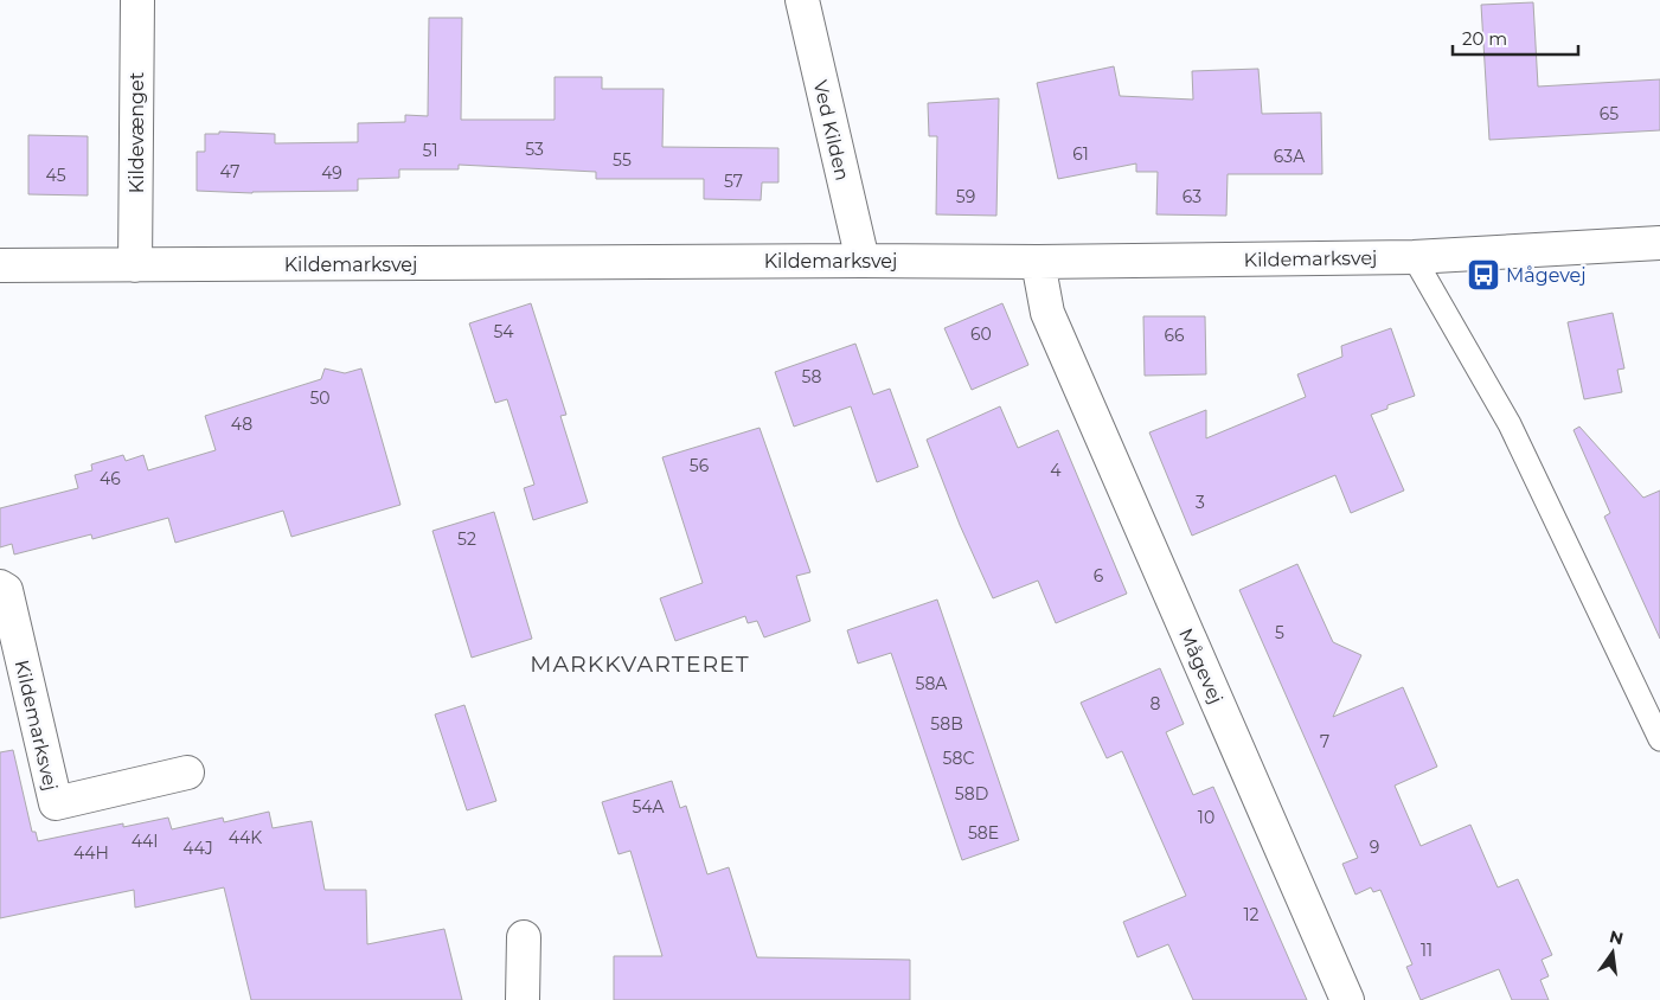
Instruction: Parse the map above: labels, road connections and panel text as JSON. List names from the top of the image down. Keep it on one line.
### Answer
{"streets":{"street":["Ved Kilden","Kildevænget","Kildemarksvej","Mågevej"]},"crossings":[["Ved Kilden","Kildemarksvej"],["Kildevænget","Kildemarksvej"],["Kildemarksvej","Mågevej"]],"districts":["MARKKVARTERET"],"places":{"bus stop":["Mågevej"]},"house_numbers":["65","53","51","61","63A","55","47","49","45","57","59","63","54","60","66","58","50","48","56","4","46","3","52","6","5","58A","8","58B","7","58C","58D","54A","10","58E","44K","44I","9","44J","44H","12","11"],"scale_bar":"20 m","north":"top"}
